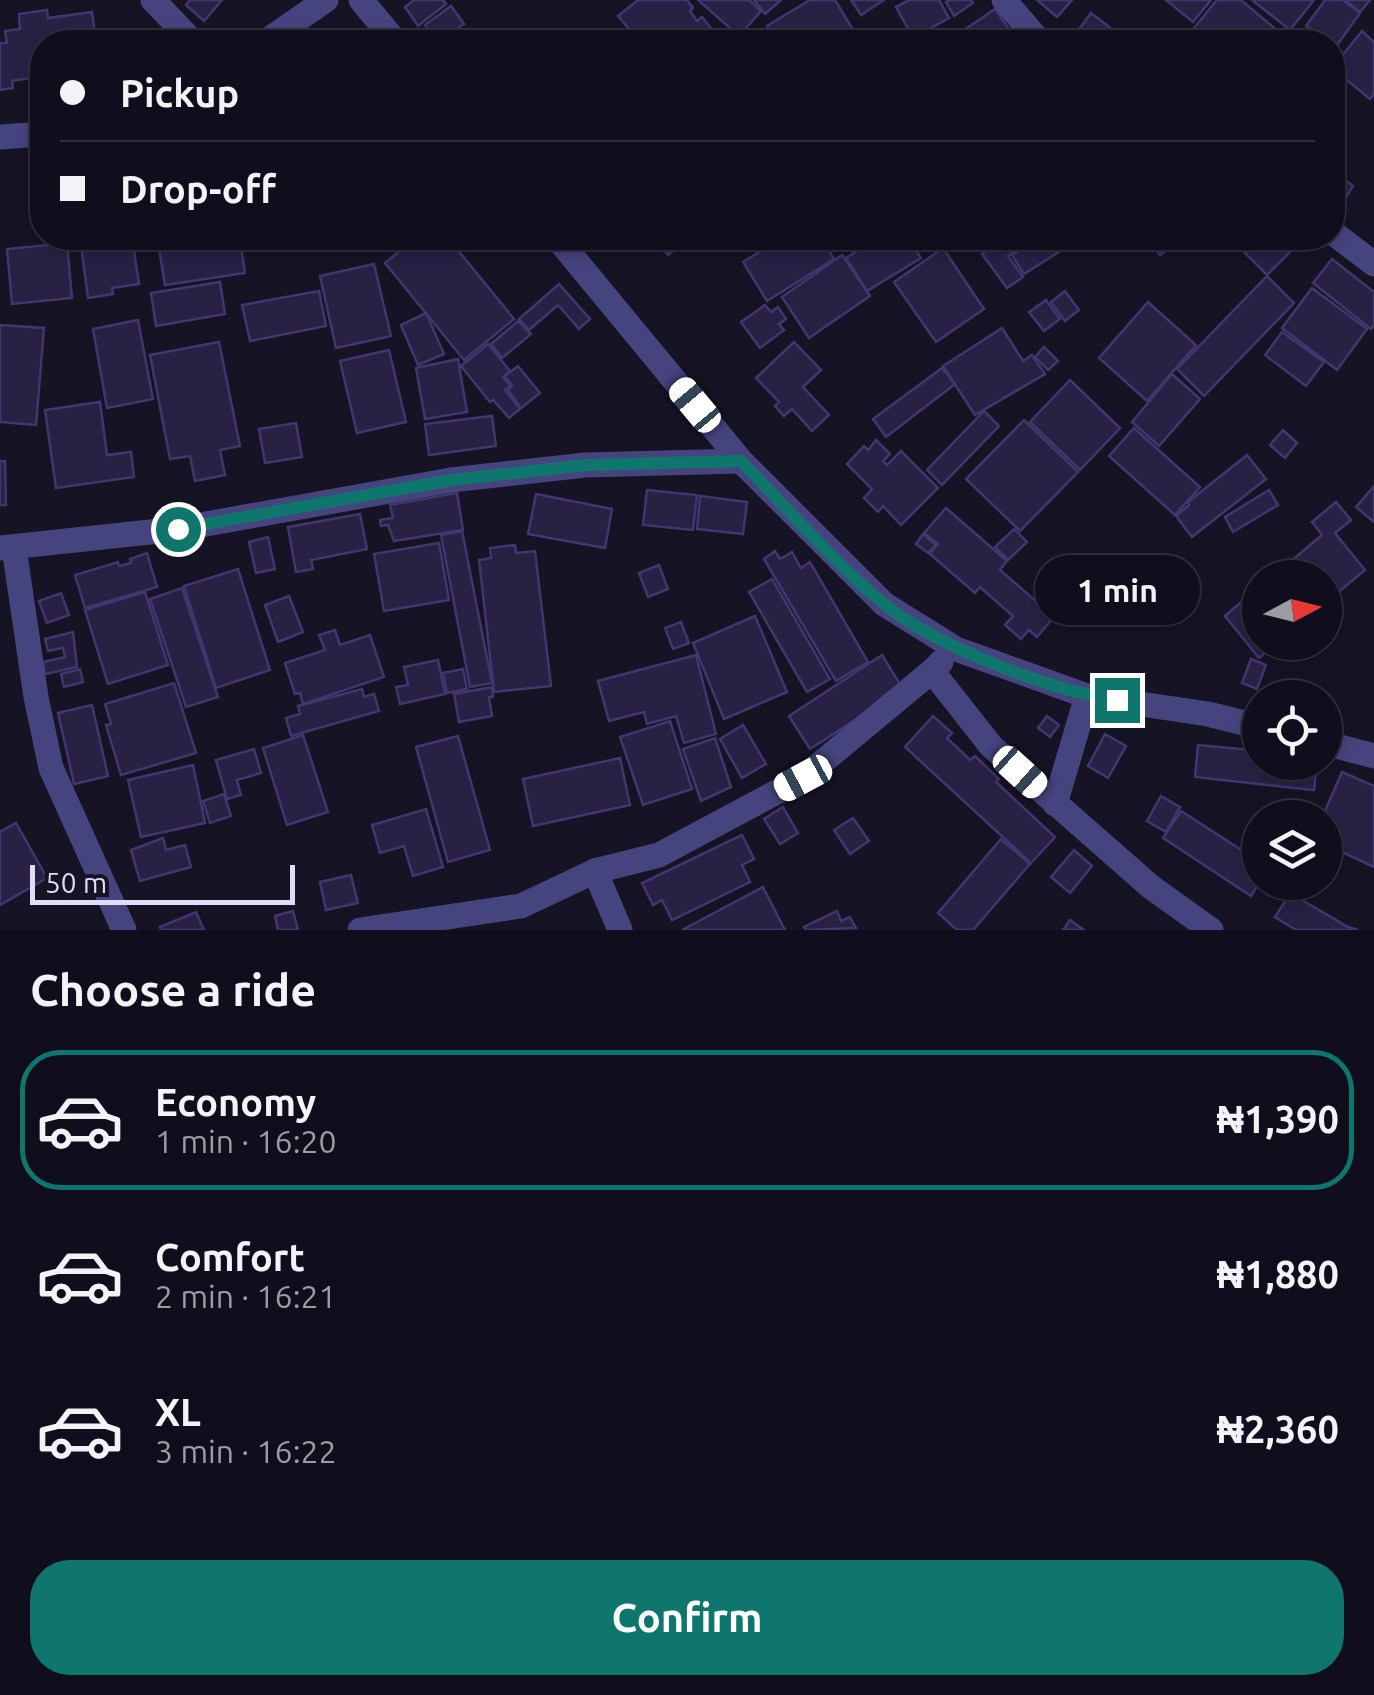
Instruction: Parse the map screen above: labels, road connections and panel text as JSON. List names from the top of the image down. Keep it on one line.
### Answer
{"scale_bar":"50 m","north":"right","page":{"banner":["Pickup","Drop-off"],"bubble":"1 min","scale":"50 m","heading":"Choose a ride","list":[{"name":"Economy","note":"1 min · 16:20","value":"₦1,390"},{"name":"Comfort","note":"2 min · 16:21","value":"₦1,880"},{"name":"XL","note":"3 min · 16:22","value":"₦2,360"}],"buttons":"Confirm"}}
